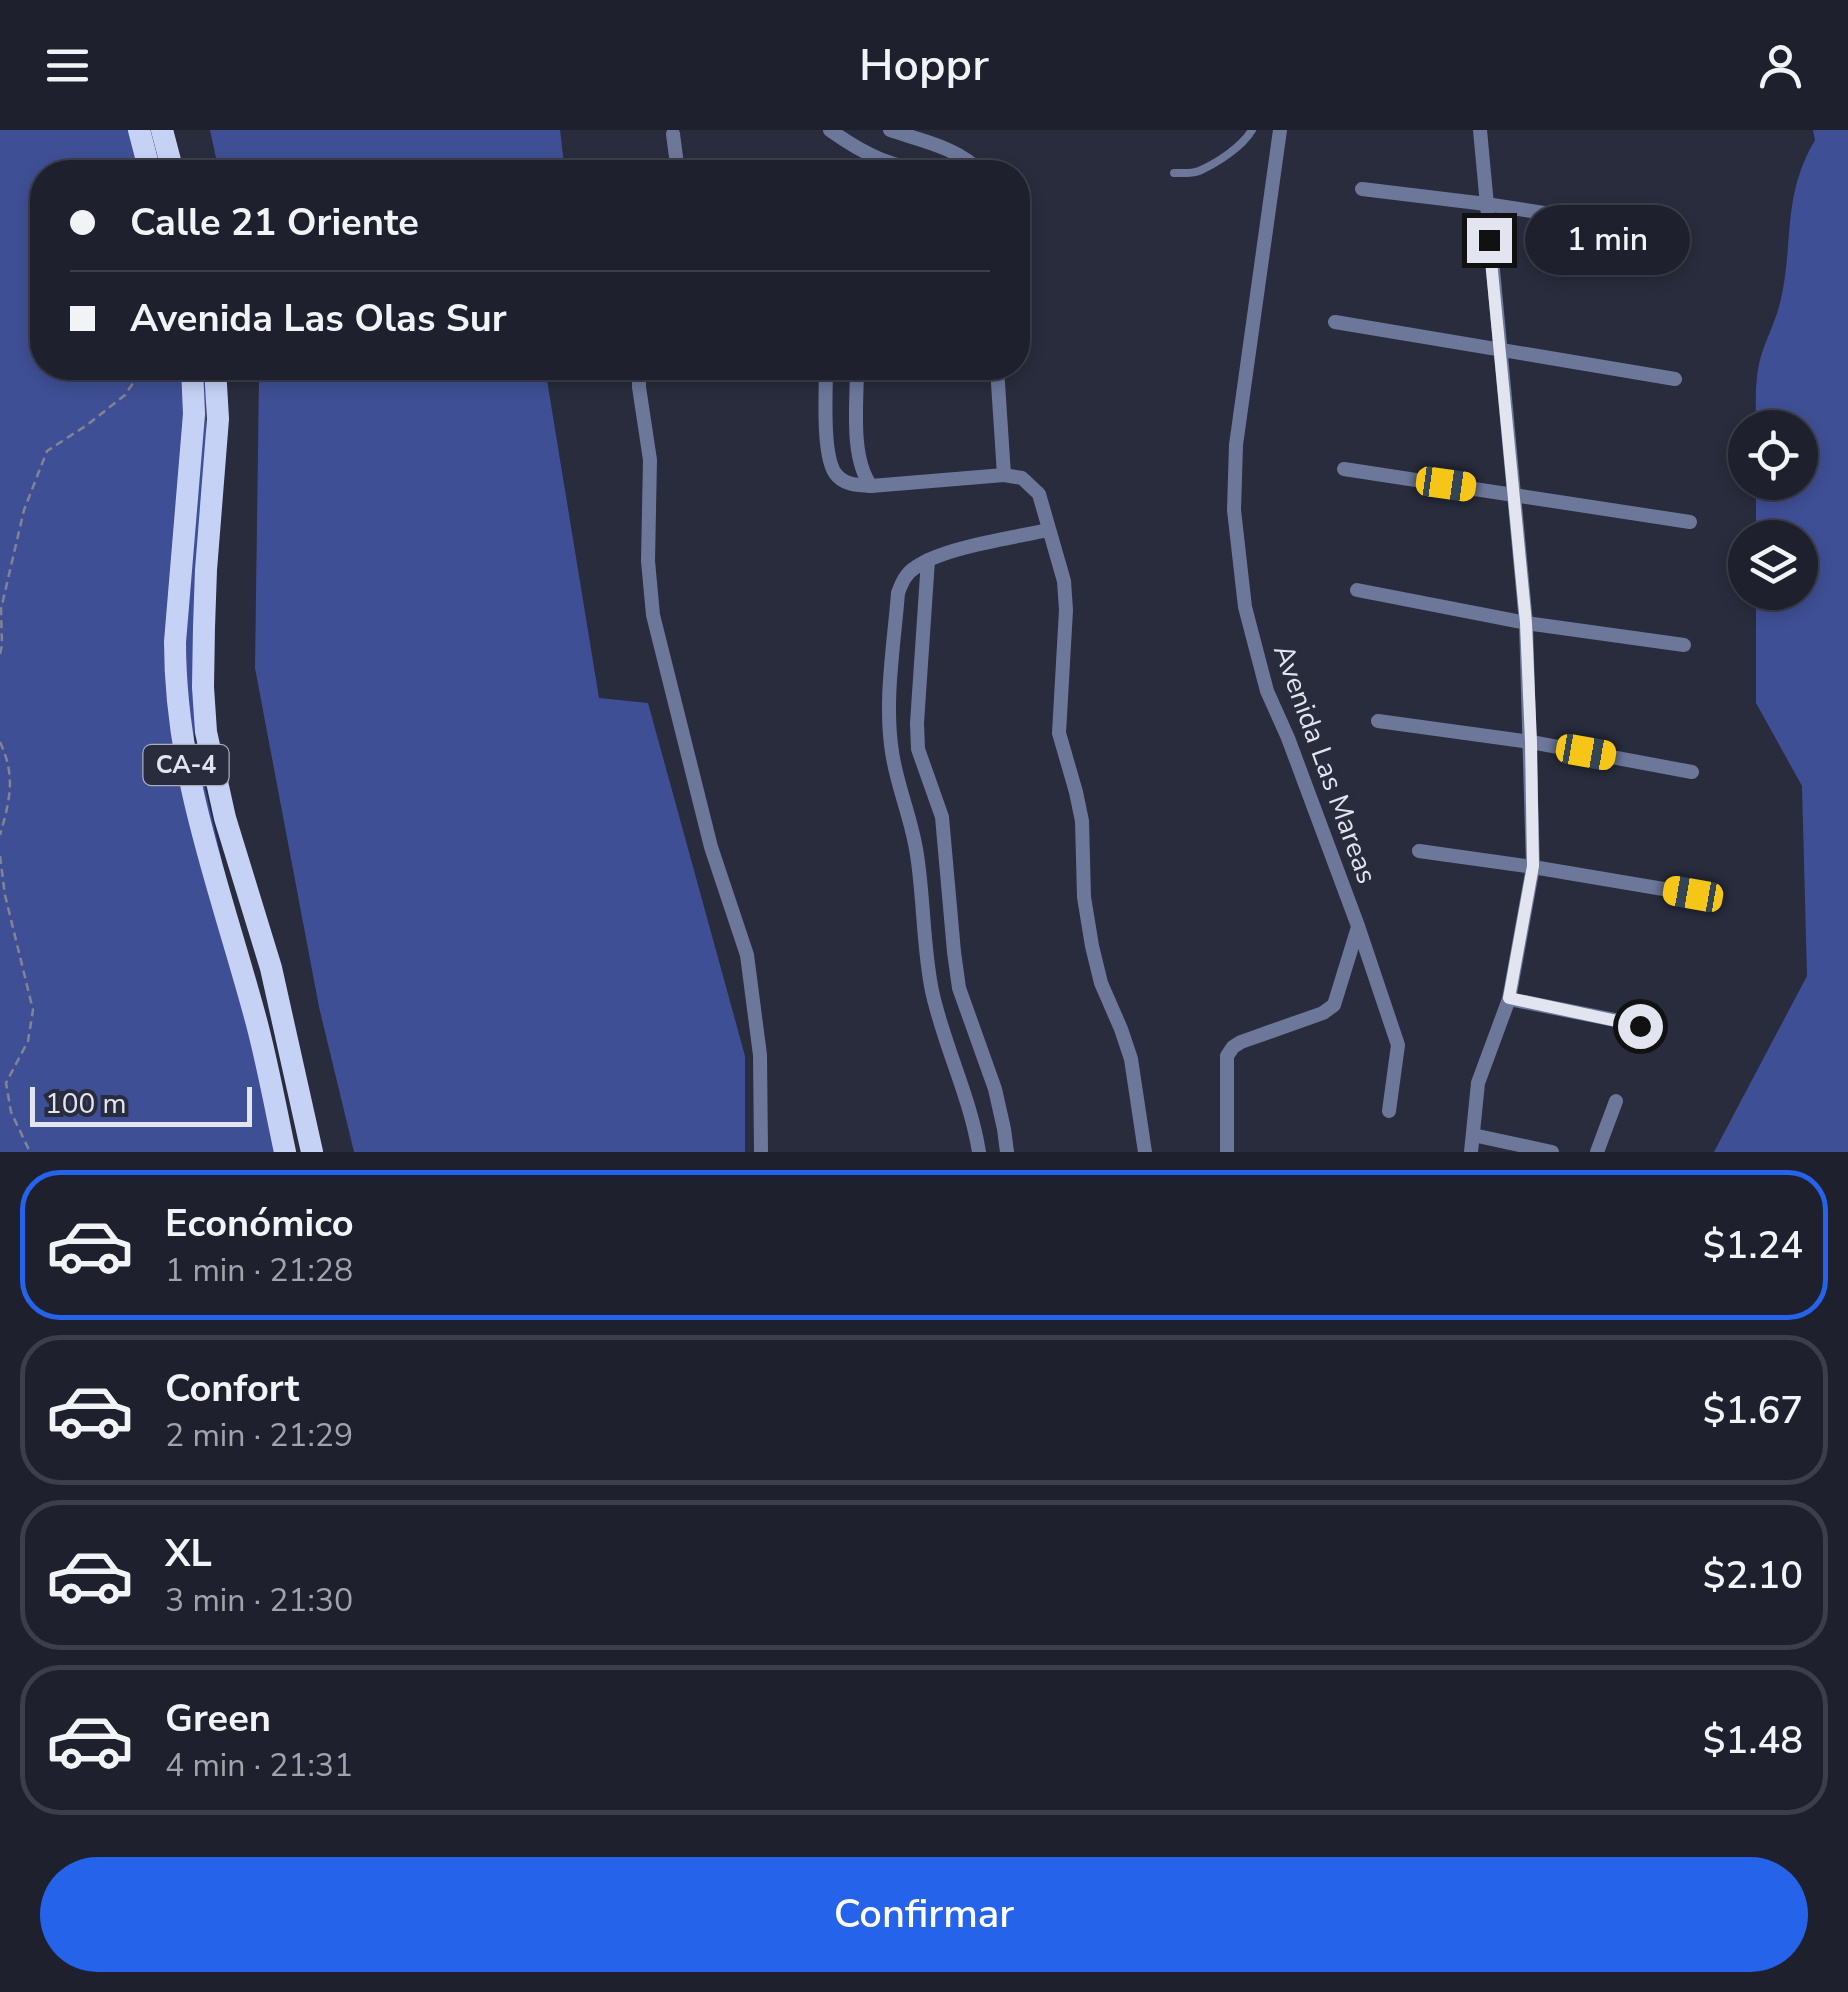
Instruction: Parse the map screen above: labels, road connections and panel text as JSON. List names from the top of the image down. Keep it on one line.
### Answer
{"streets":{"highway":["CA-4"],"street":["Avenida Las Mareas"]},"scale_bar":"100 m","page":{"header":"Hoppr","banner":["Calle 21 Oriente","Avenida Las Olas Sur"],"bubble":"1 min","scale":"100 m","list":[{"name":"Económico","note":"1 min · 21:28","value":"$1.24"},{"name":"Confort","note":"2 min · 21:29","value":"$1.67"},{"name":"XL","note":"3 min · 21:30","value":"$2.10"},{"name":"Green","note":"4 min · 21:31","value":"$1.48"}],"buttons":"Confirmar"}}
